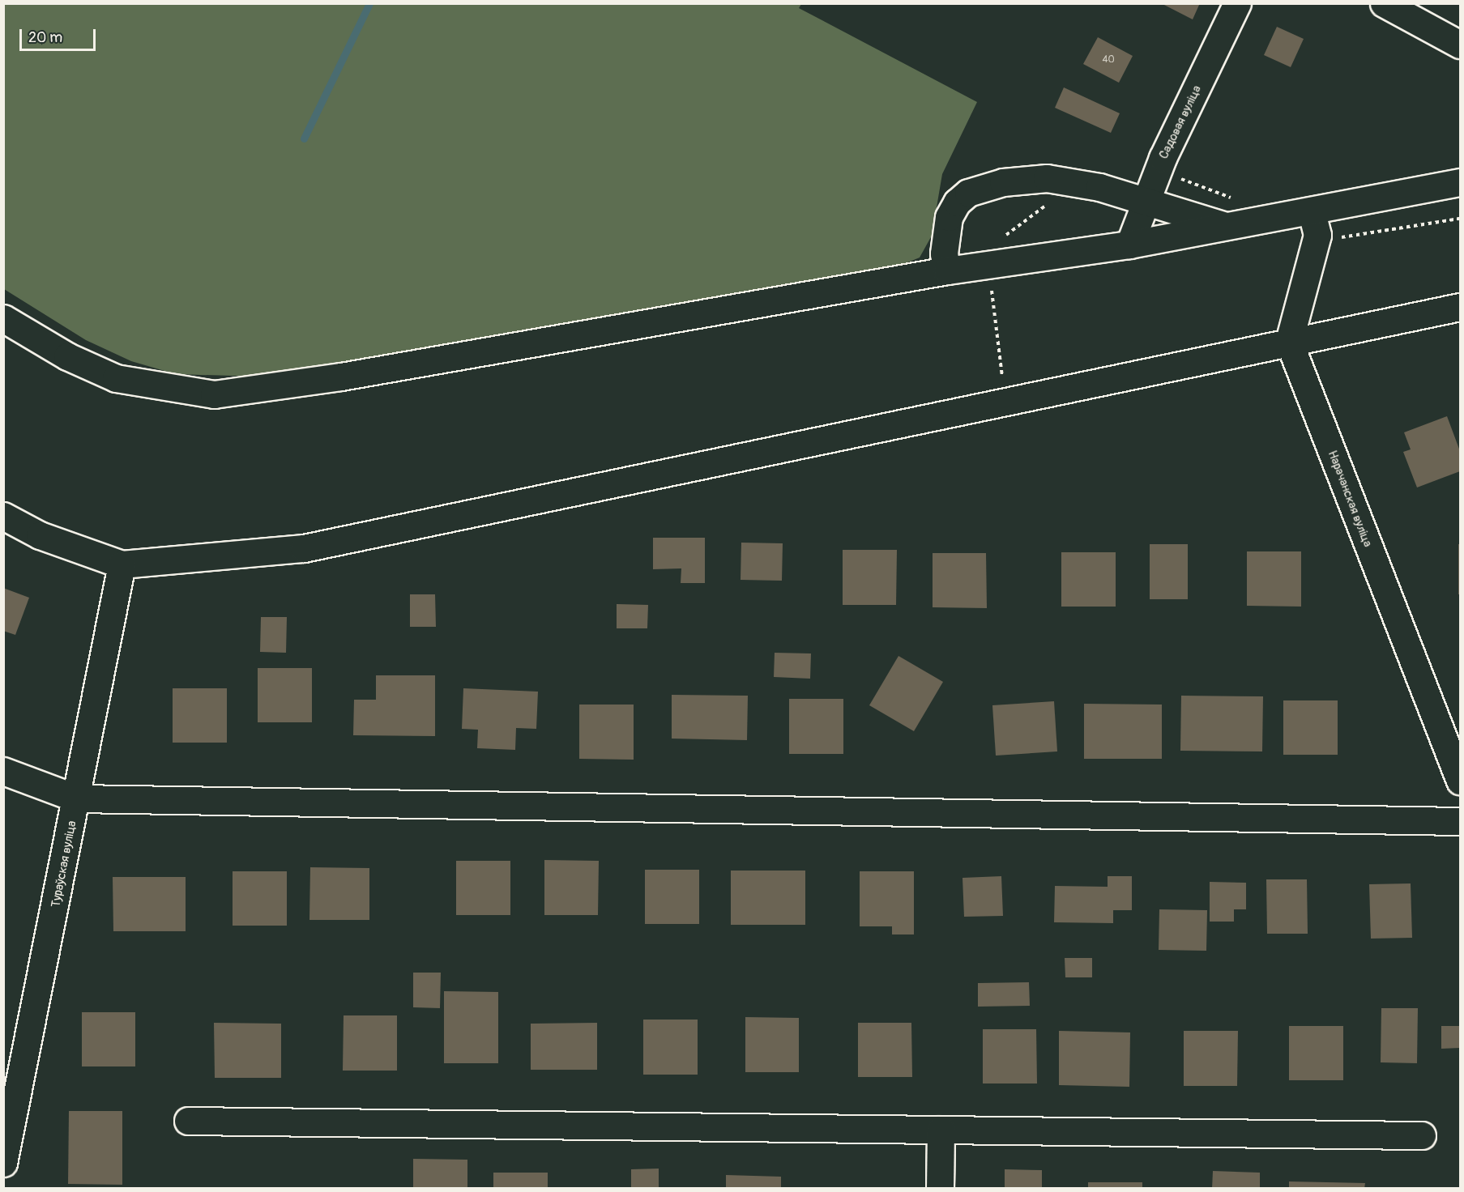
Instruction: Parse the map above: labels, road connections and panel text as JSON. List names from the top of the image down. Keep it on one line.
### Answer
{"streets":{"street":["Садовая вуліца","Нарачанская вуліца","Тураўская вуліца"]},"house_numbers":["40"],"scale_bar":"20 m"}
